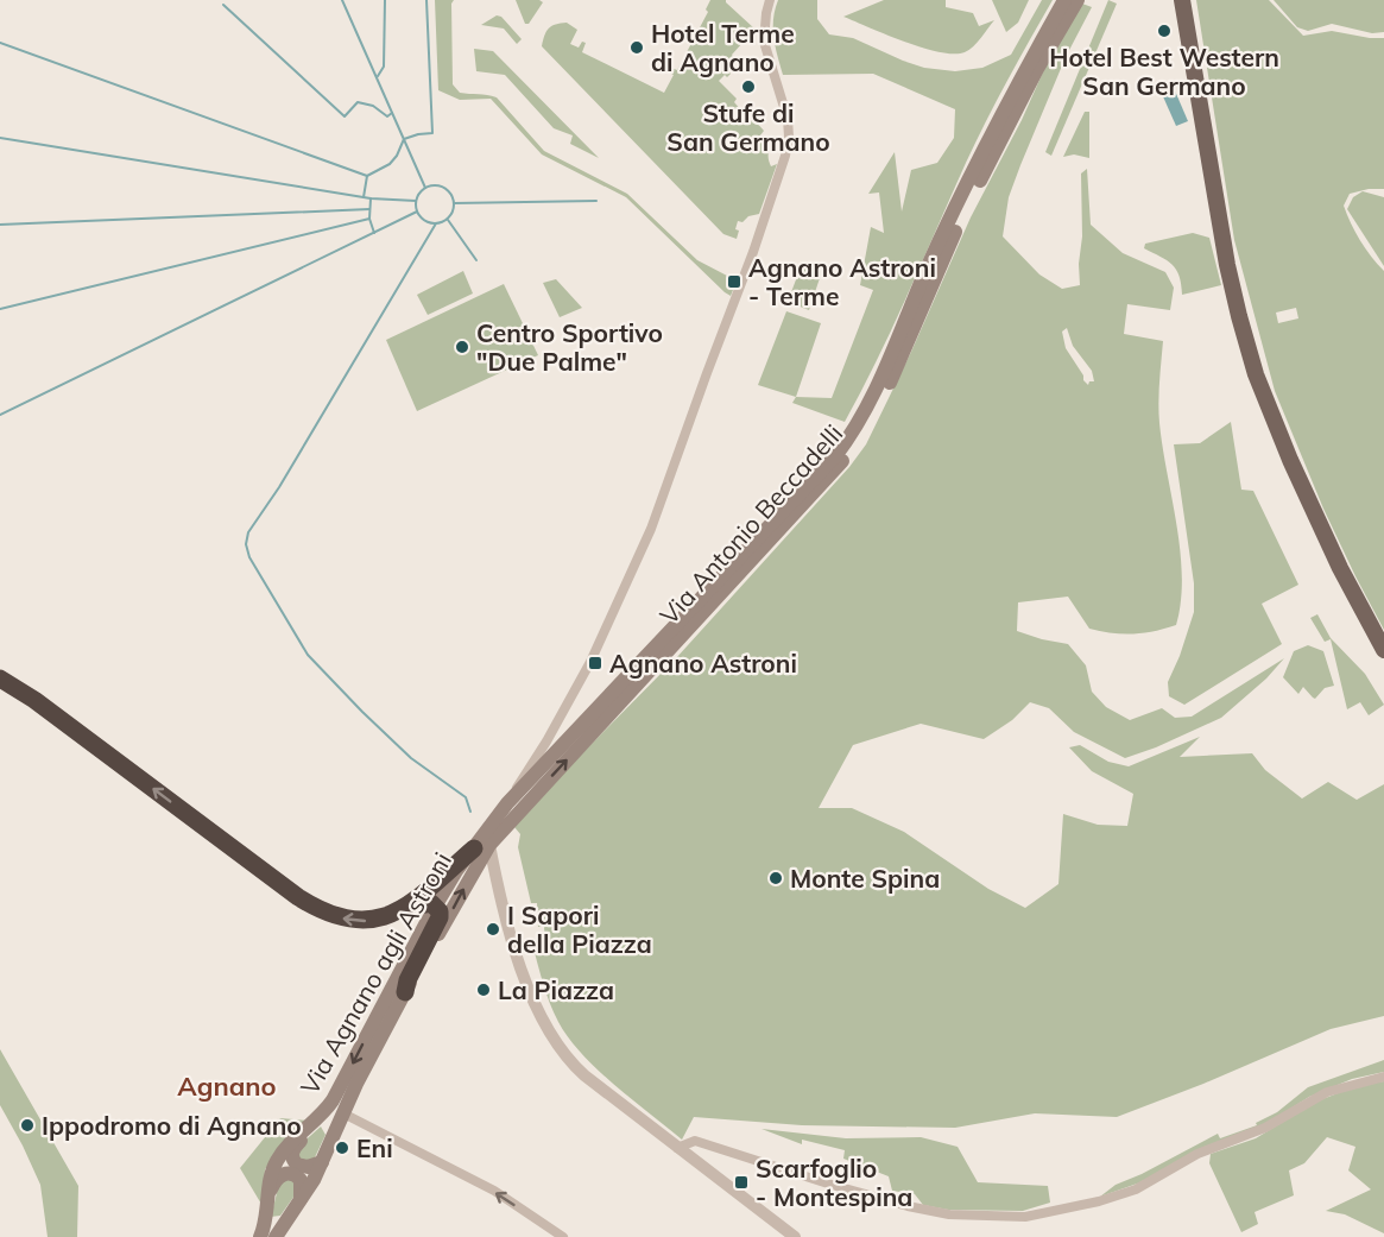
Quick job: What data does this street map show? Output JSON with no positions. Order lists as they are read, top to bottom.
{
  "streets": {
    "main road": ["Via Antonio Beccadelli", "Via Agnano agli Astroni"]
  },
  "crossings": [
    ["Via Antonio Beccadelli", "Via Agnano agli Astroni"]
  ],
  "districts": ["Agnano"],
  "places": {
    "other": [
      "Hotel Best Western San Germano",
      "Hotel Terme di Agnano",
      "Stufe di San Germano",
      "Centro Sportivo \"Due Palme\"",
      "Monte Spina",
      "I Sapori della Piazza",
      "La Piazza",
      "Ippodromo di Agnano",
      "Eni"
    ],
    "transit": ["Agnano Astroni - Terme", "Agnano Astroni", "Scarfoglio - Montespina"]
  }
}
